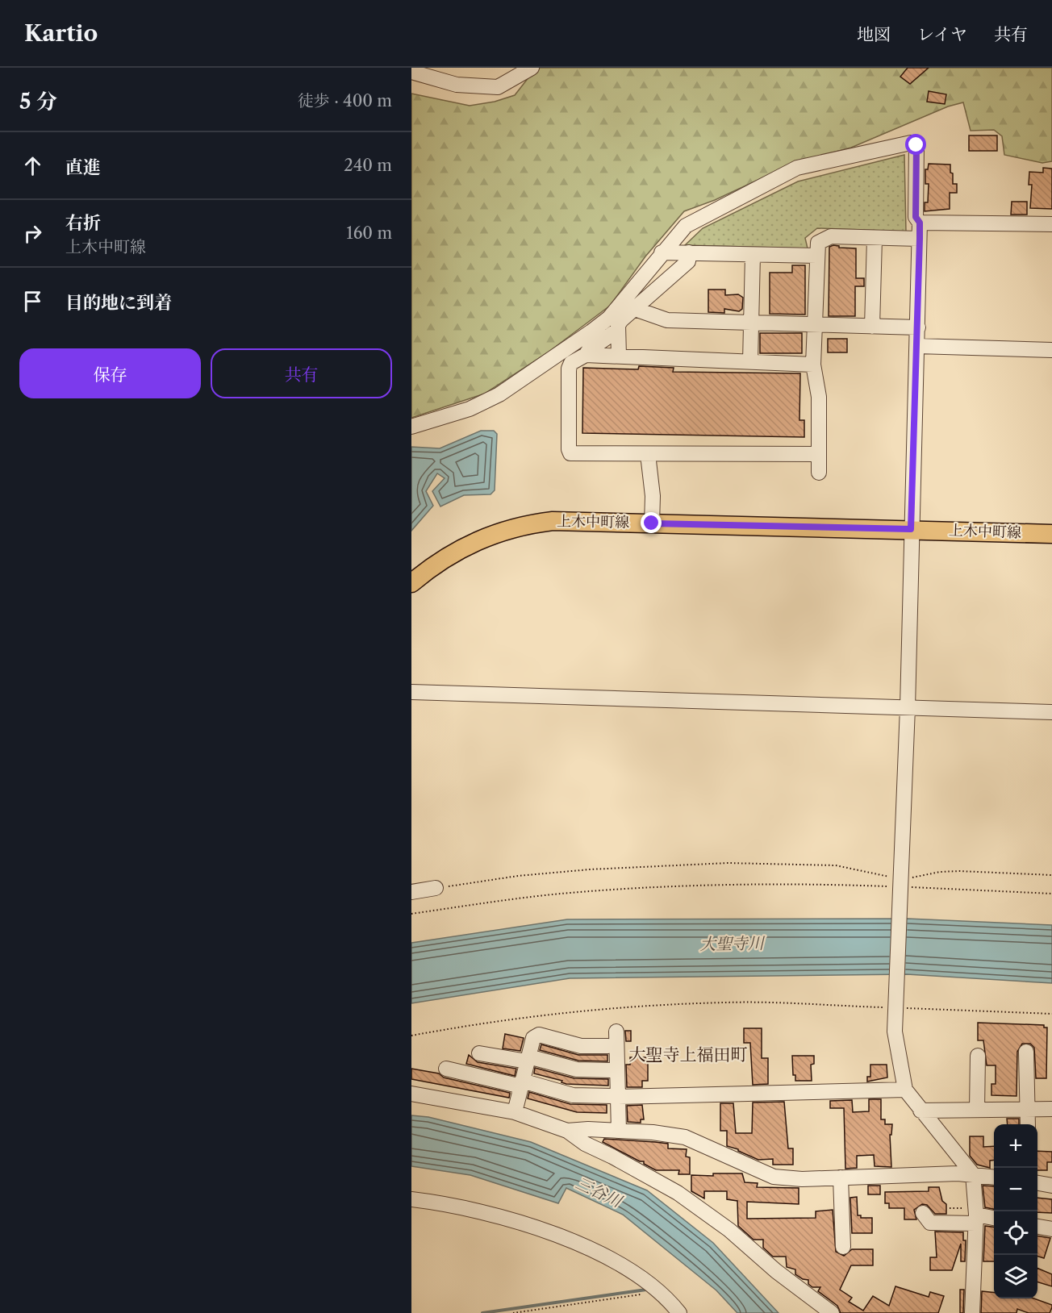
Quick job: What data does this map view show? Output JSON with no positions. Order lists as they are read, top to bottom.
{
  "streets": {
    "main road": ["上木中町線"]
  },
  "districts": ["大聖寺上福田町"],
  "water": ["大聖寺川", "三谷川"],
  "page": {
    "header": "Kartio",
    "nav": ["地図", "レイヤ", "共有"],
    "heading": ["5 分", "徒歩 · 400 m"],
    "list": [
      ["直進", "240 m"],
      ["右折", "上木中町線", "160 m"],
      "目的地に到着"
    ],
    "buttons": ["保存", "共有"],
    "map_buttons": ["+", "−"]
  }
}
